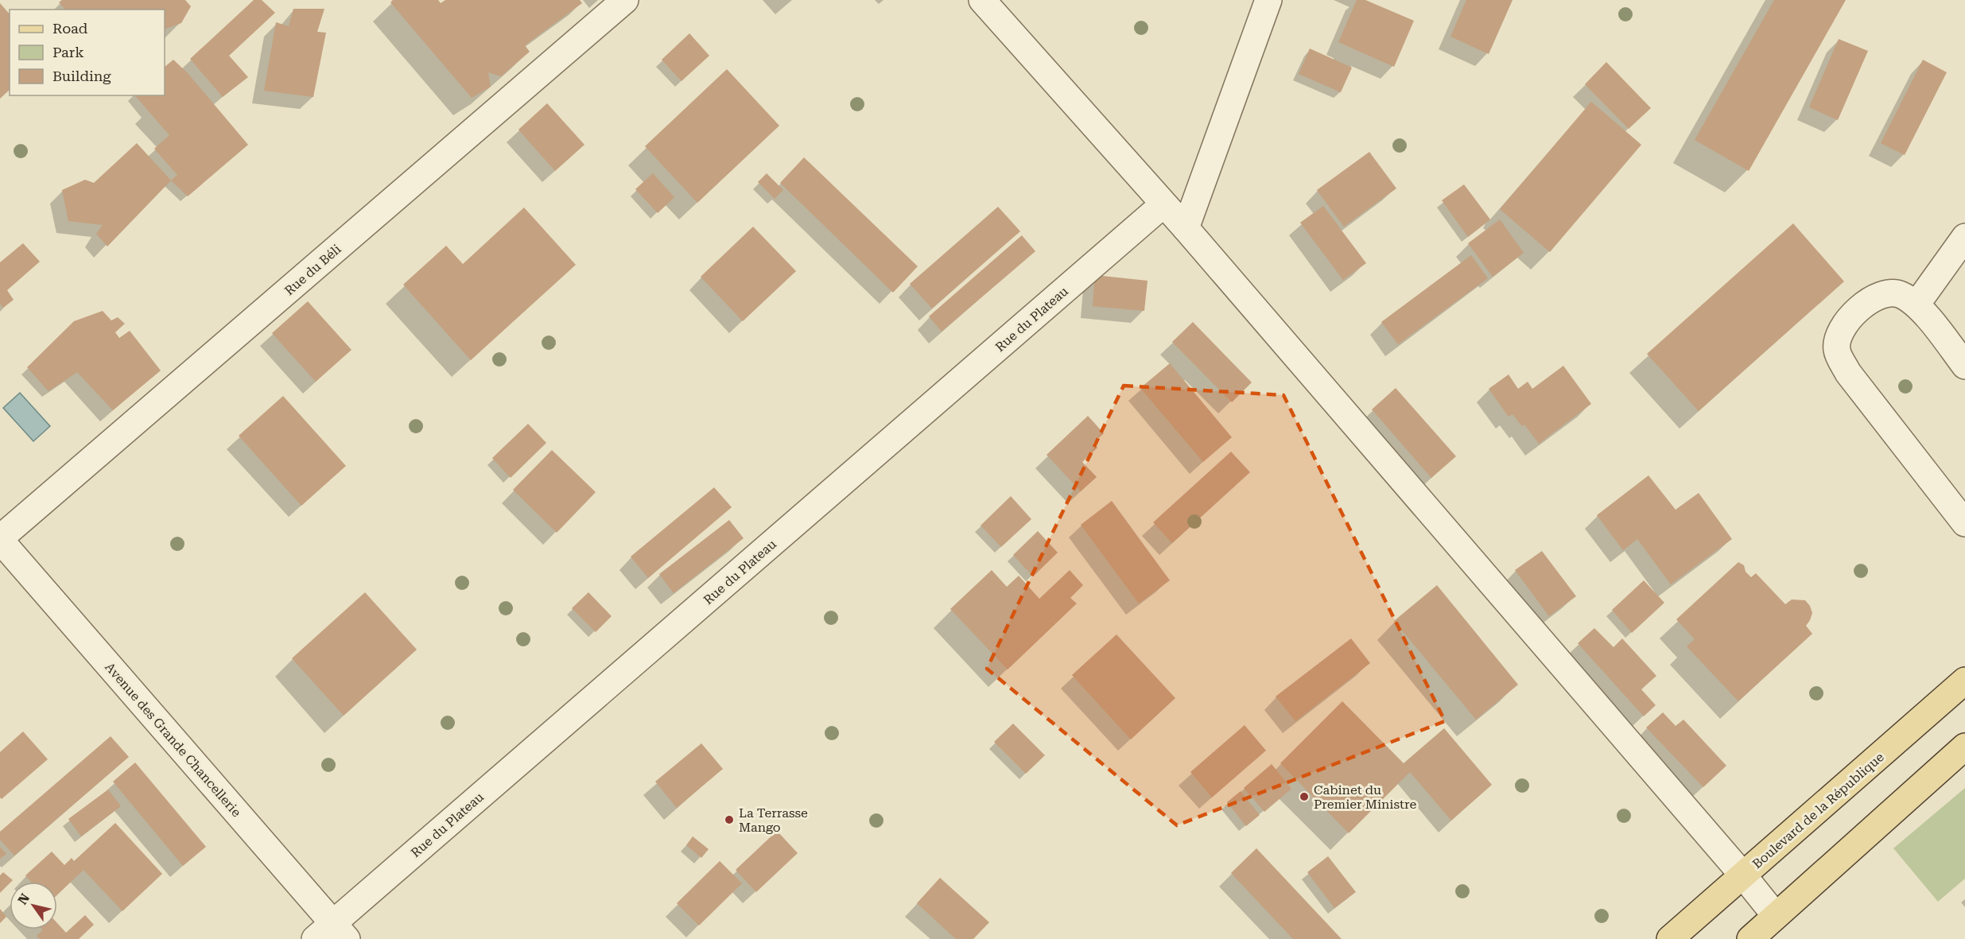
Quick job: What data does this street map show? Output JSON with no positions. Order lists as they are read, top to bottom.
{
  "streets": {
    "main road": ["Boulevard de la République"],
    "street": ["Rue du Béli", "Rue du Plateau", "Avenue des Grande Chancellerie"]
  },
  "crossings": [
    ["Rue du Béli", "Avenue des Grande Chancellerie"],
    ["Rue du Plateau", "Avenue des Grande Chancellerie"]
  ],
  "places": ["Cabinet du Premier Ministre", "La Terrasse Mango"],
  "legend": ["Road", "Park", "Building"],
  "north": "top left"
}
